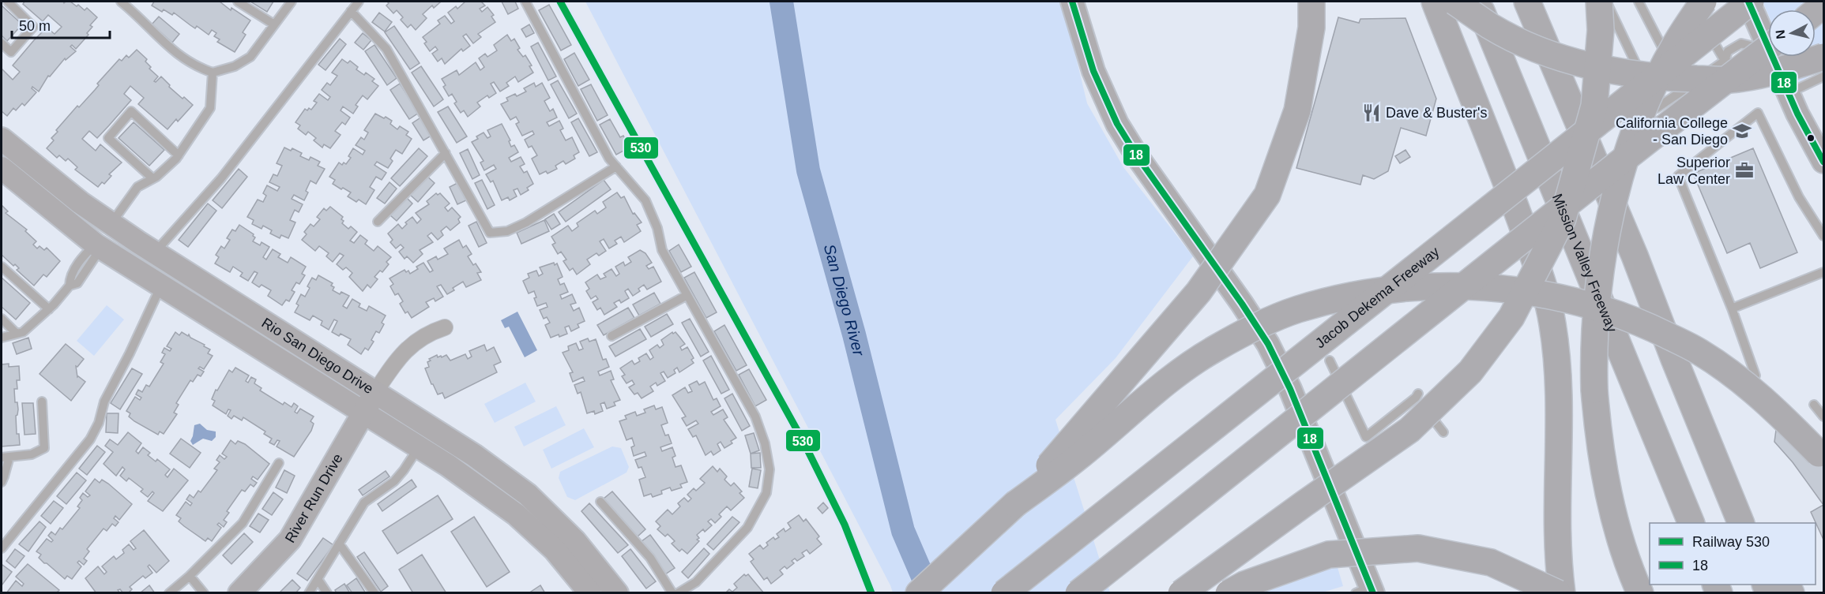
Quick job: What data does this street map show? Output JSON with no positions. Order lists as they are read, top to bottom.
{
  "streets": {
    "highway": ["Mission Valley Freeway", "Jacob Dekema Freeway"],
    "main road": ["Rio San Diego Drive", "River Run Drive"]
  },
  "crossings": [
    ["Rio San Diego Drive", "River Run Drive"]
  ],
  "water": ["San Diego River"],
  "places": {
    "restaurant": ["Dave & Buster's"],
    "school or university": ["California College - San Diego"],
    "office": ["Superior Law Center"]
  },
  "lines": ["rail line 530", "transit line 18"],
  "legend": ["Railway 530", "18"],
  "scale_bar": "50 m",
  "north": "left"
}
